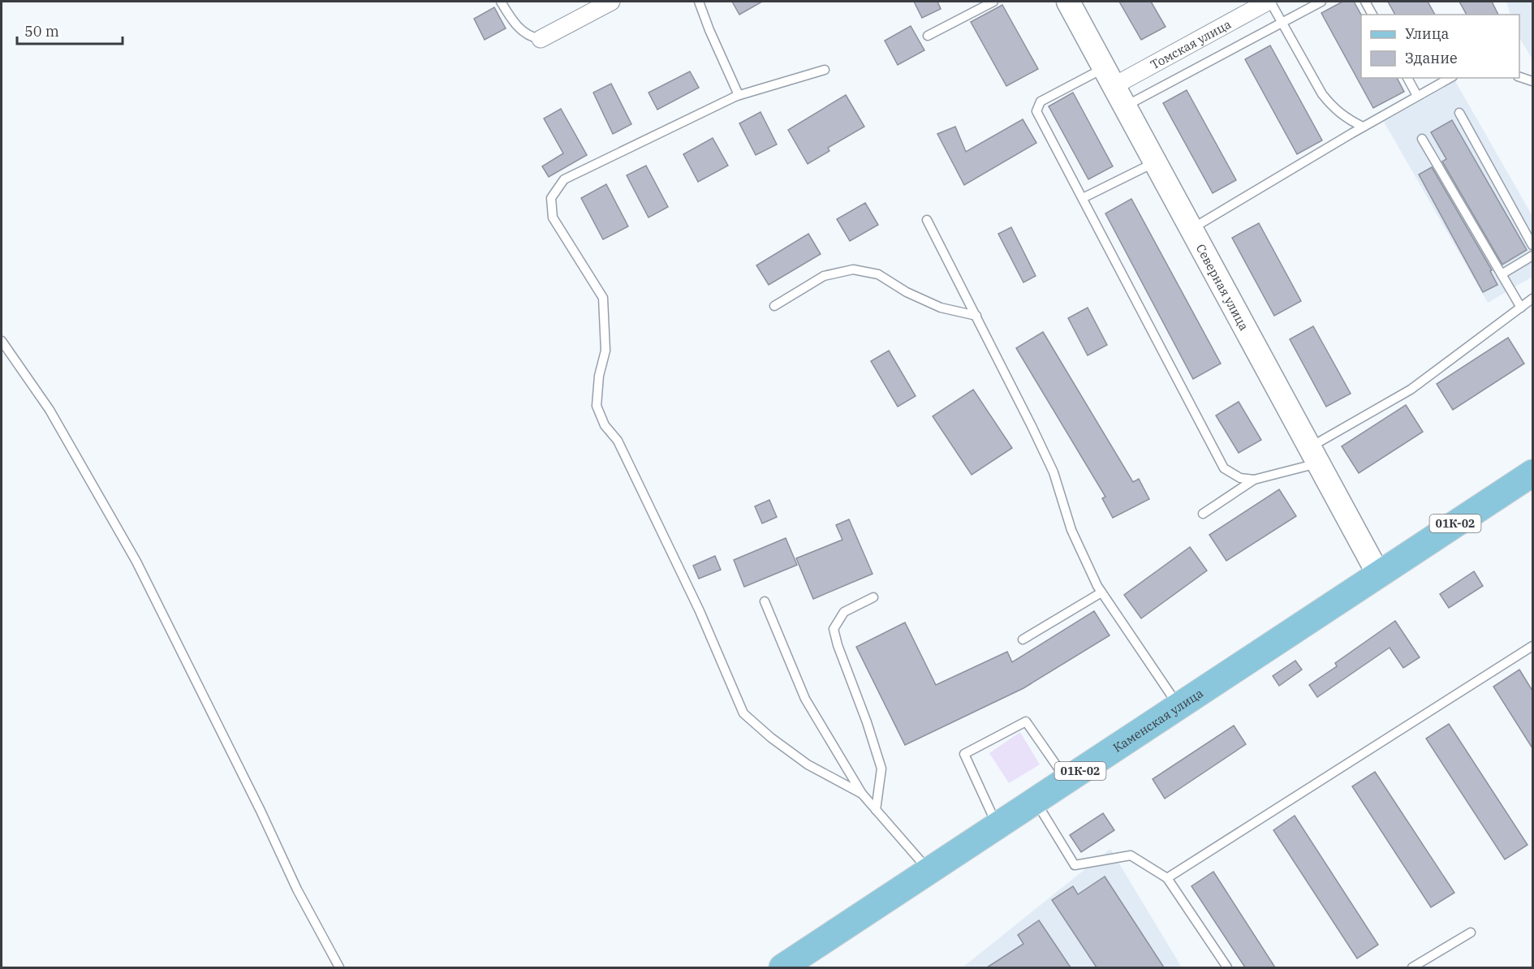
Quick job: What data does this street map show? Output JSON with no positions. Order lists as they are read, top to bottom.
{
  "streets": {
    "main road": ["01К-02", "Каменская улица"],
    "street": ["Томская улица", "Северная улица"]
  },
  "crossings": [
    ["Томская улица", "Северная улица"],
    ["Северная улица", "Каменская улица"]
  ],
  "legend": ["Улица", "Здание"],
  "scale_bar": "50 m"
}
